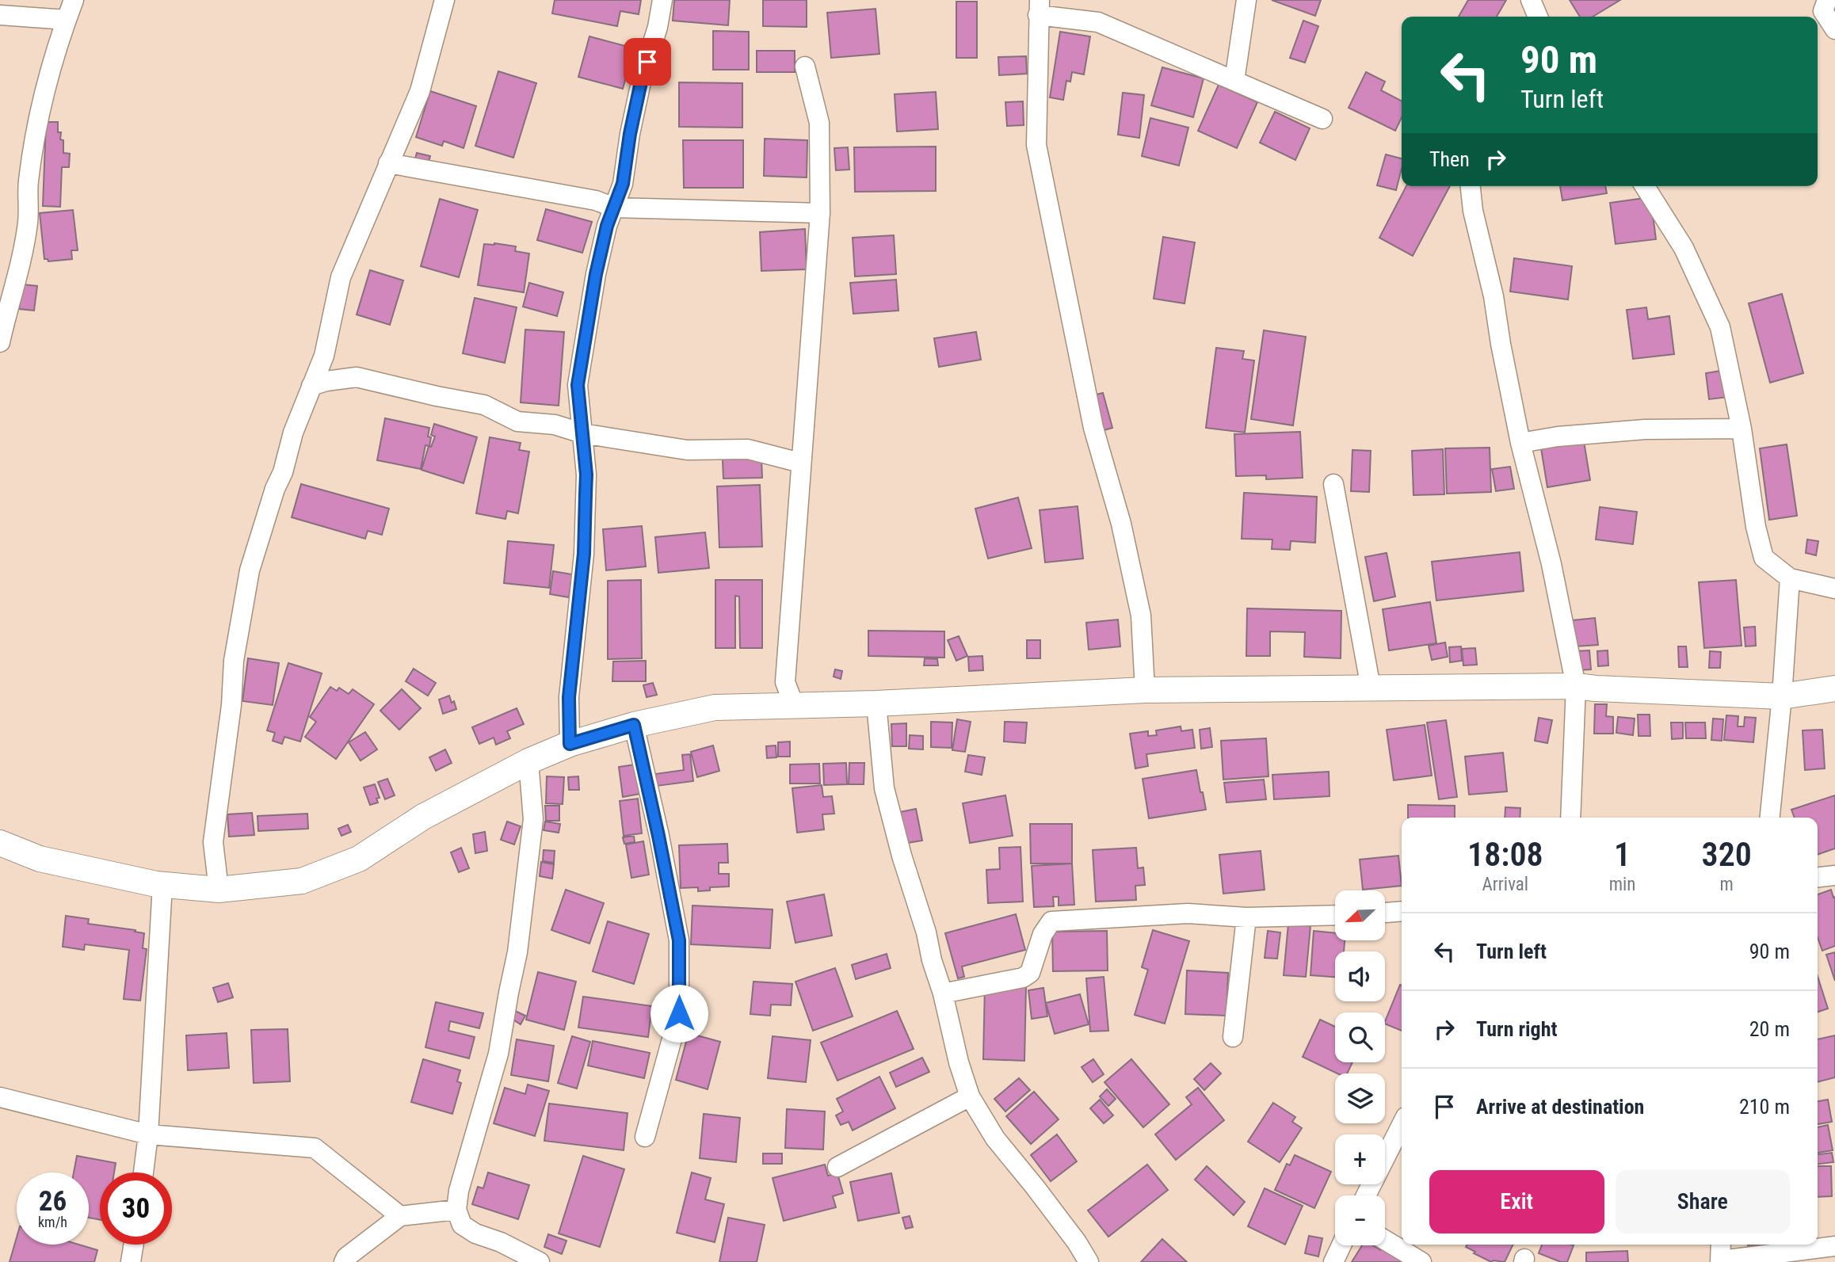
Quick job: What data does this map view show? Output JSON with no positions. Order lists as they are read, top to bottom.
{
  "north": "bottom left",
  "page": {
    "turn": ["90 m", "Turn left"],
    "then": "Then",
    "eta": [
      "18:08",
      "Arrival",
      "1",
      "min",
      "320",
      "m"
    ],
    "map_buttons": ["+", "−"],
    "list": [
      {
        "name": "Turn left",
        "value": "90 m"
      },
      {
        "name": "Turn right",
        "value": "20 m"
      },
      {
        "name": "Arrive at destination",
        "value": "210 m"
      }
    ],
    "buttons": ["Exit", "Share"],
    "speed": "26 km/h",
    "limit": "30"
  }
}
